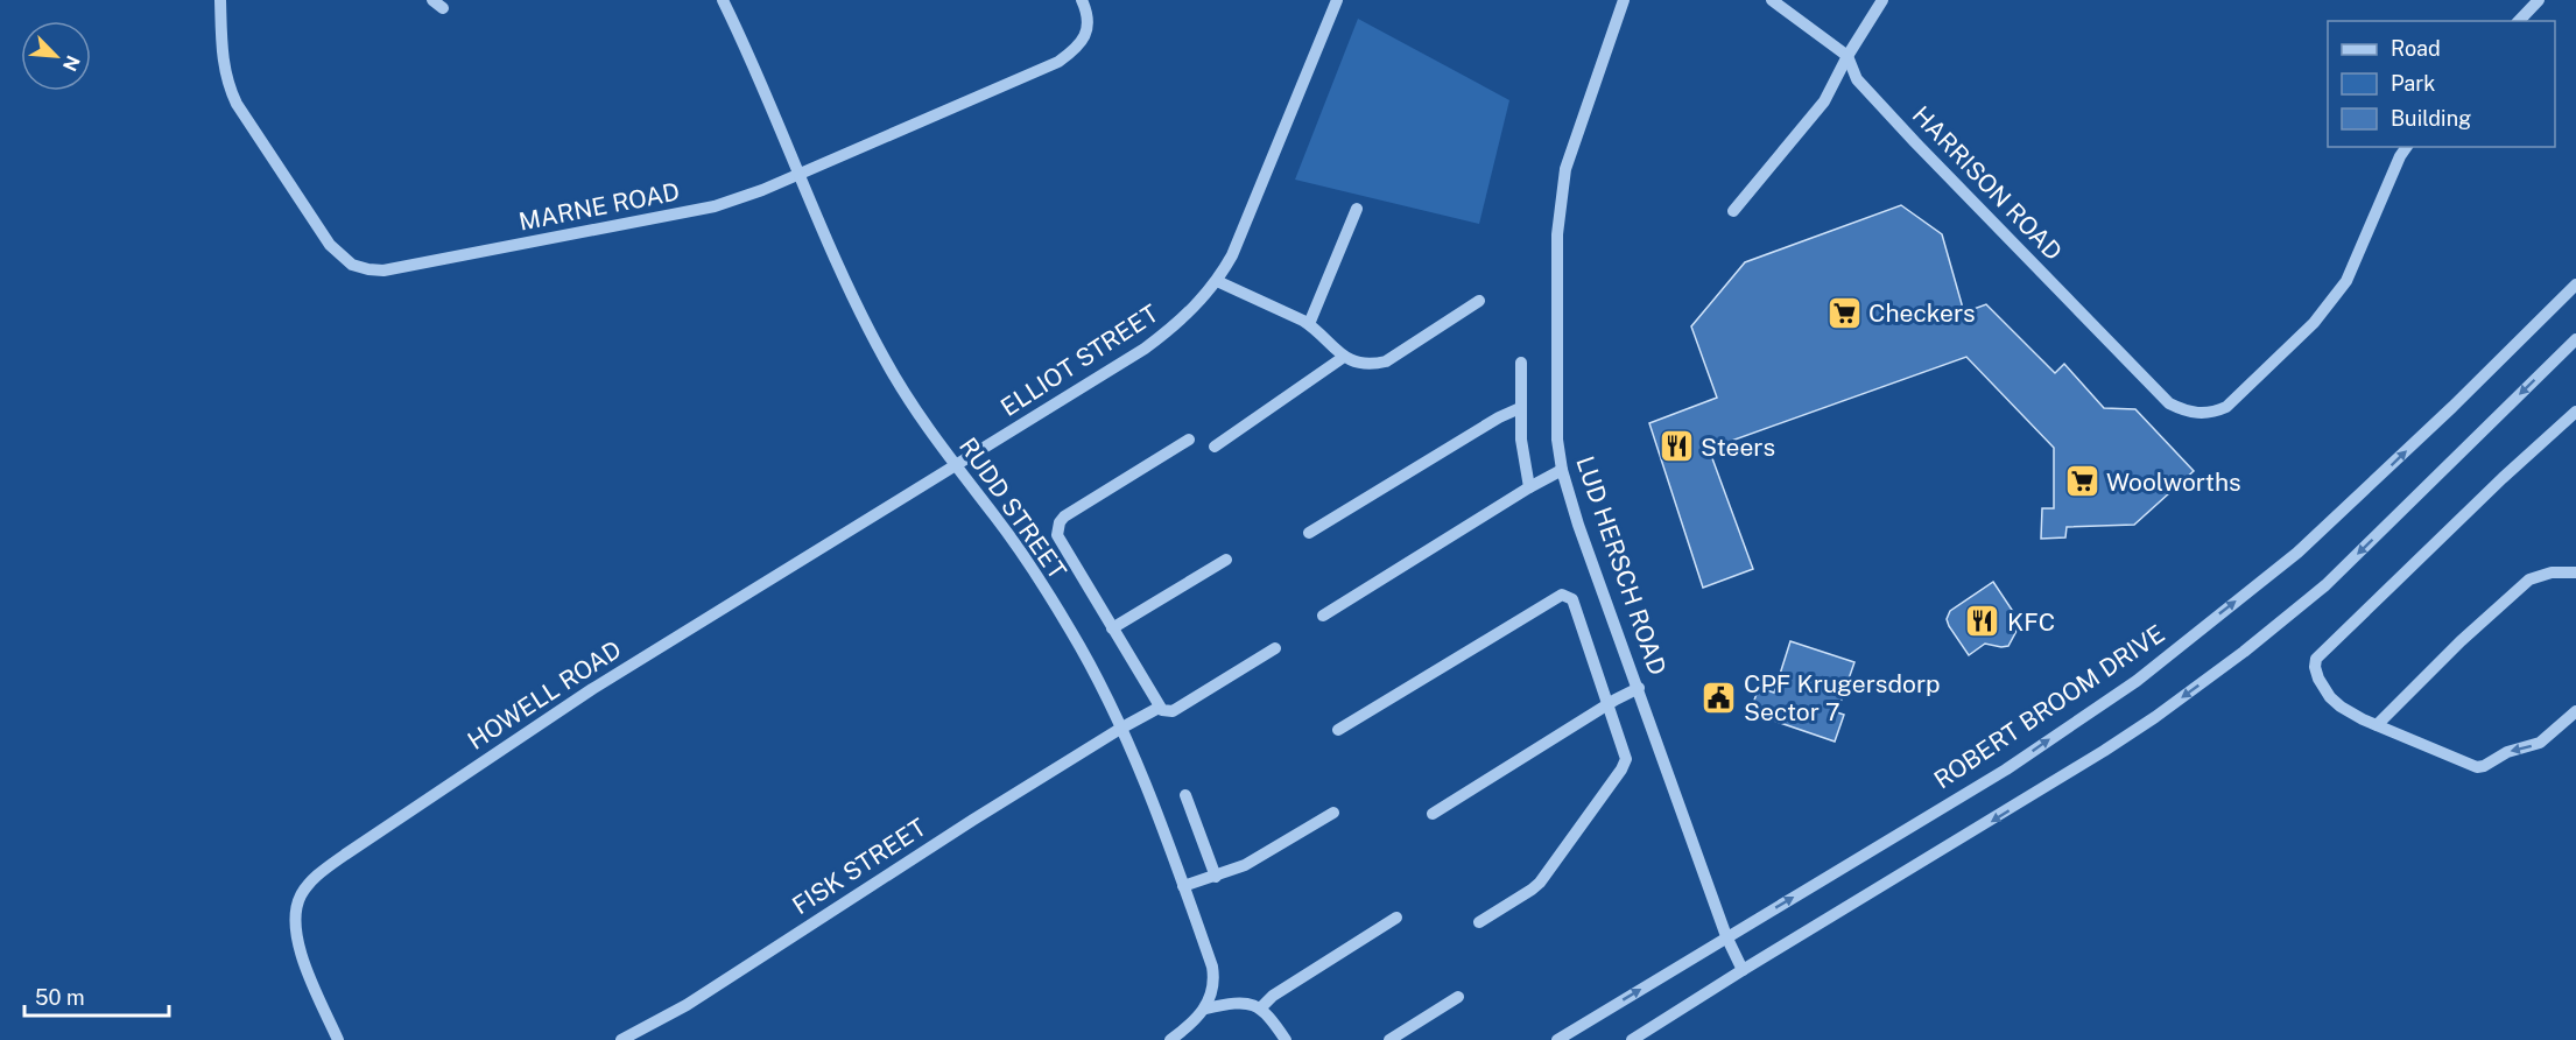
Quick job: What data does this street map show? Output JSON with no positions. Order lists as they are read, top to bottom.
{
  "streets": {
    "street": [
      "HARRISON ROAD",
      "MARNE ROAD",
      "ELLIOT STREET",
      "RUDD STREET",
      "LUD HERSCH ROAD",
      "HOWELL ROAD",
      "ROBERT BROOM DRIVE",
      "FISK STREET"
    ]
  },
  "crossings": [
    ["MARNE ROAD", "RUDD STREET"],
    ["ELLIOT STREET", "RUDD STREET"],
    ["ELLIOT STREET", "HOWELL ROAD"],
    ["RUDD STREET", "HOWELL ROAD"],
    ["RUDD STREET", "FISK STREET"],
    ["LUD HERSCH ROAD", "ROBERT BROOM DRIVE"]
  ],
  "places": {
    "supermarket": ["Checkers", "Woolworths"],
    "restaurant": ["Steers", "KFC"],
    "public building": ["CPF Krugersdorp Sector 7"]
  },
  "legend": ["Road", "Park", "Building"],
  "scale_bar": "50 m",
  "north": "bottom right"
}
